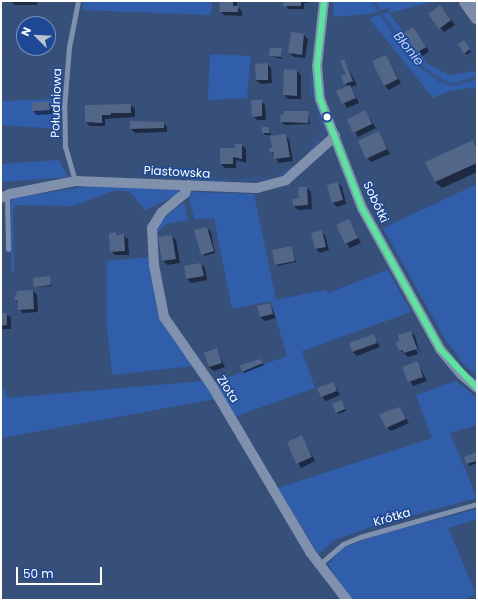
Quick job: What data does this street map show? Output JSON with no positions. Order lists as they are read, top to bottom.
{
  "streets": {
    "street": ["Piastowska", "Sobótki", "Złota"],
    "lane": ["Południowa", "Krótka"]
  },
  "crossings": [
    ["Południowa", "Piastowska"],
    ["Piastowska", "Sobótki"],
    ["Piastowska", "Złota"],
    ["Złota", "Krótka"]
  ],
  "water": ["Błonie"],
  "scale_bar": "50 m",
  "north": "top left"
}
